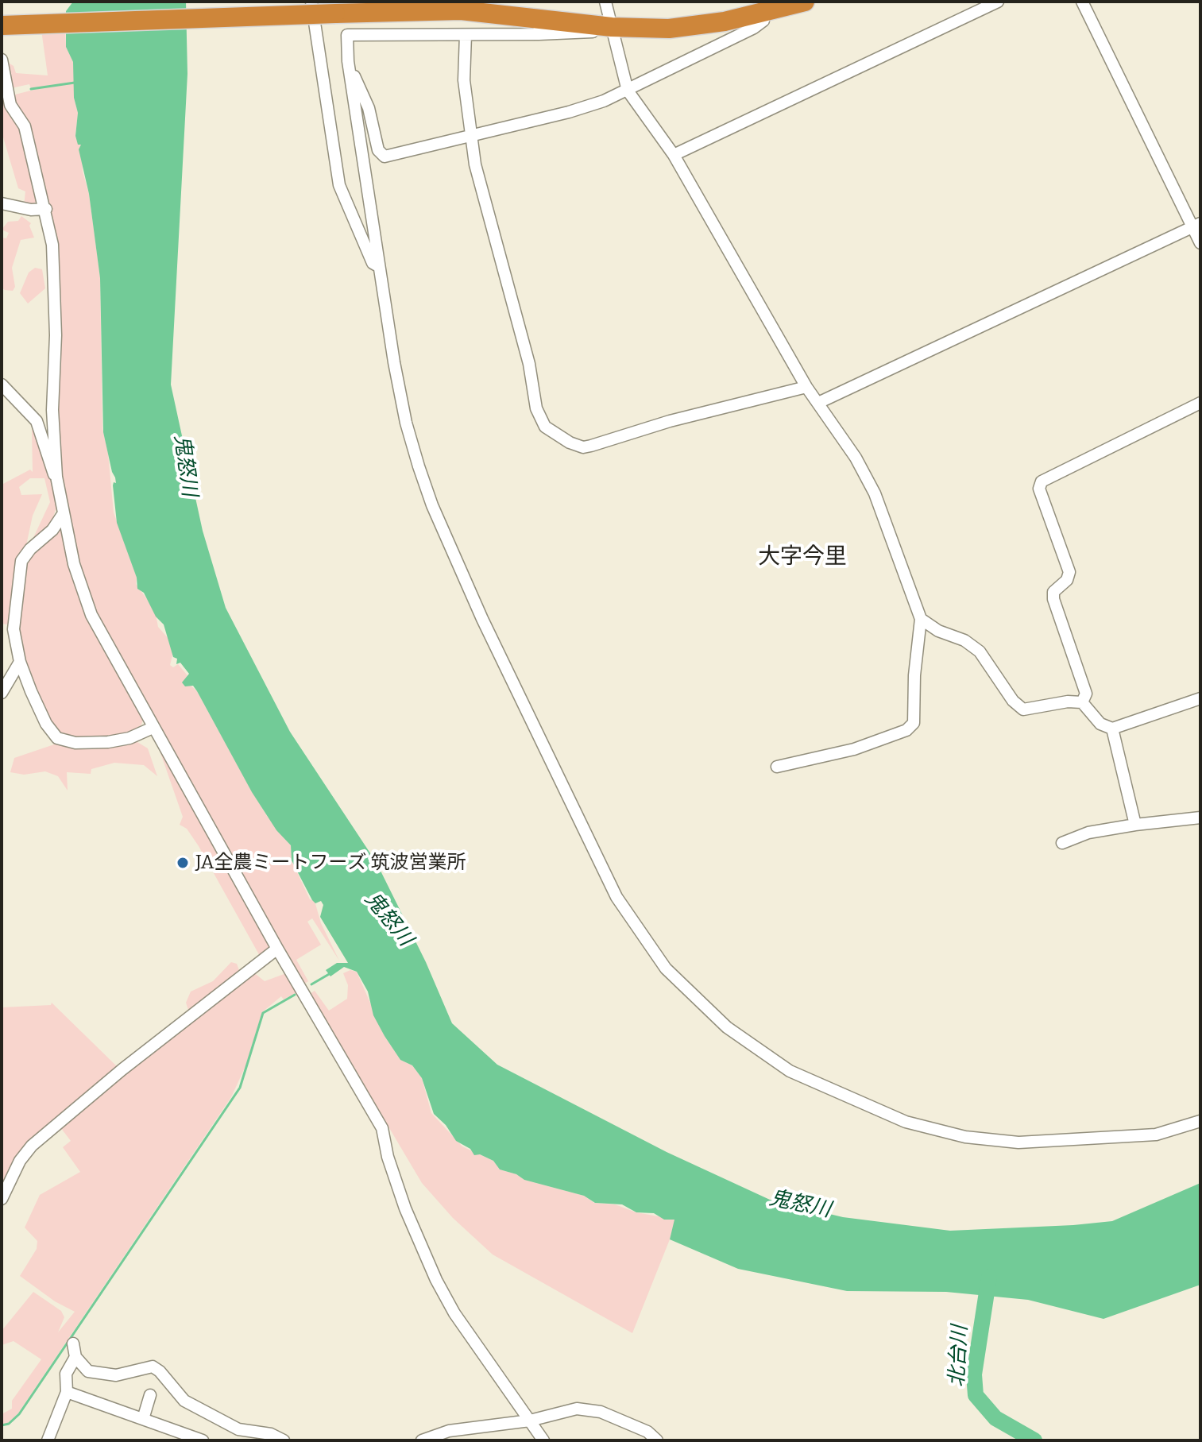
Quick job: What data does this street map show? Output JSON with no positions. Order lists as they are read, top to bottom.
{
  "districts": ["大字今里"],
  "water": ["鬼怒川", "北台川"],
  "places": ["JA全農ミートフーズ 筑波営業所"]
}
